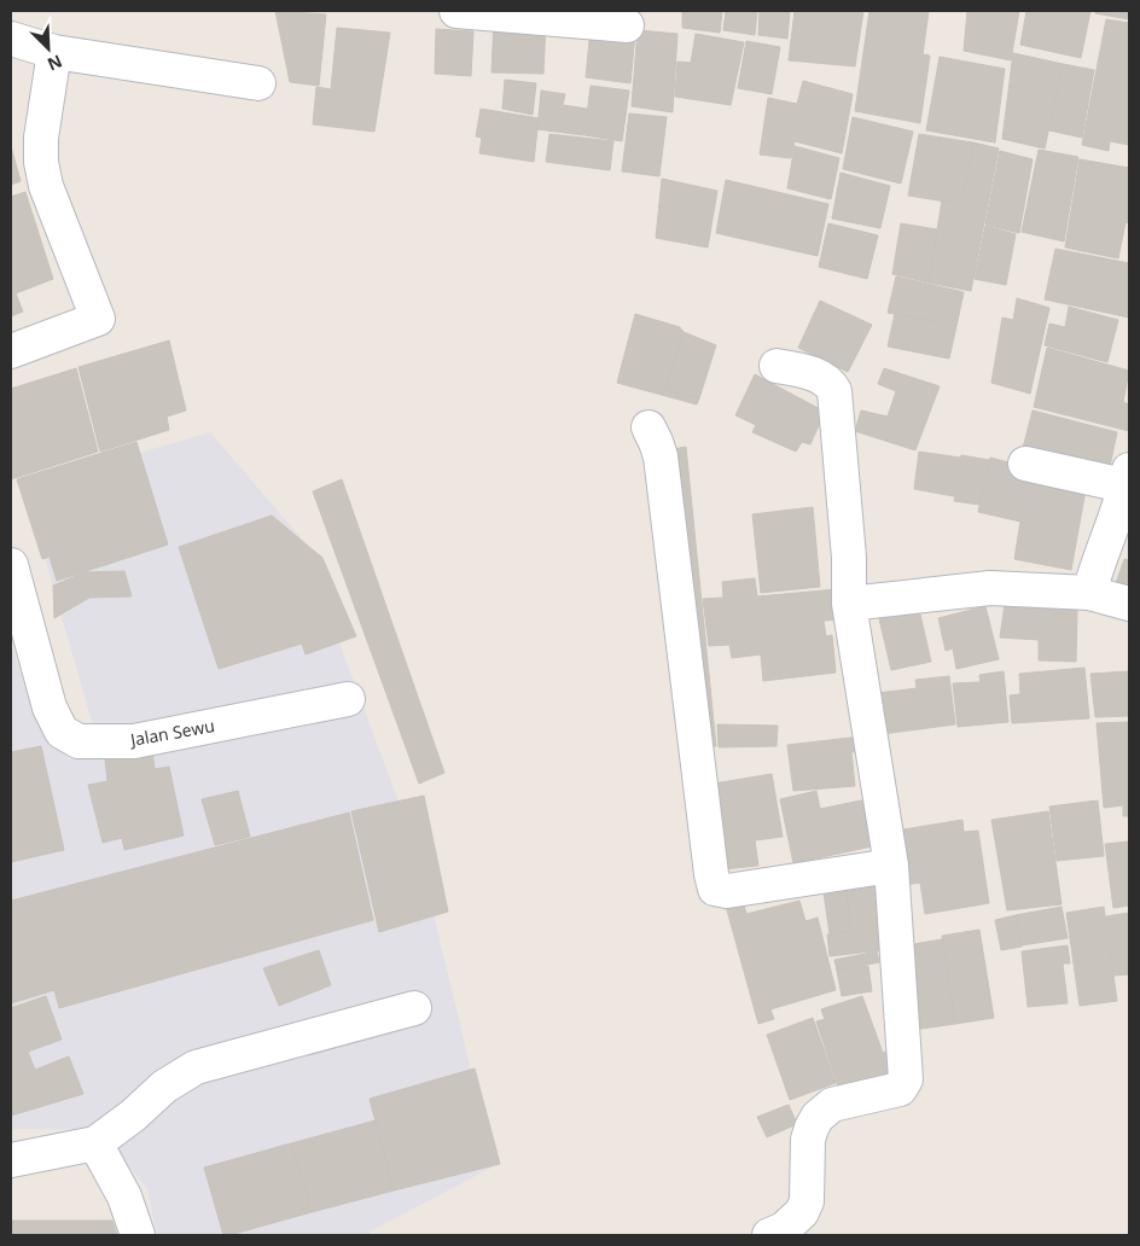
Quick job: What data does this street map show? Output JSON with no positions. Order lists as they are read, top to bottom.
{
  "streets": {
    "street": ["Jalan Sewu"]
  },
  "north": "bottom right"
}
